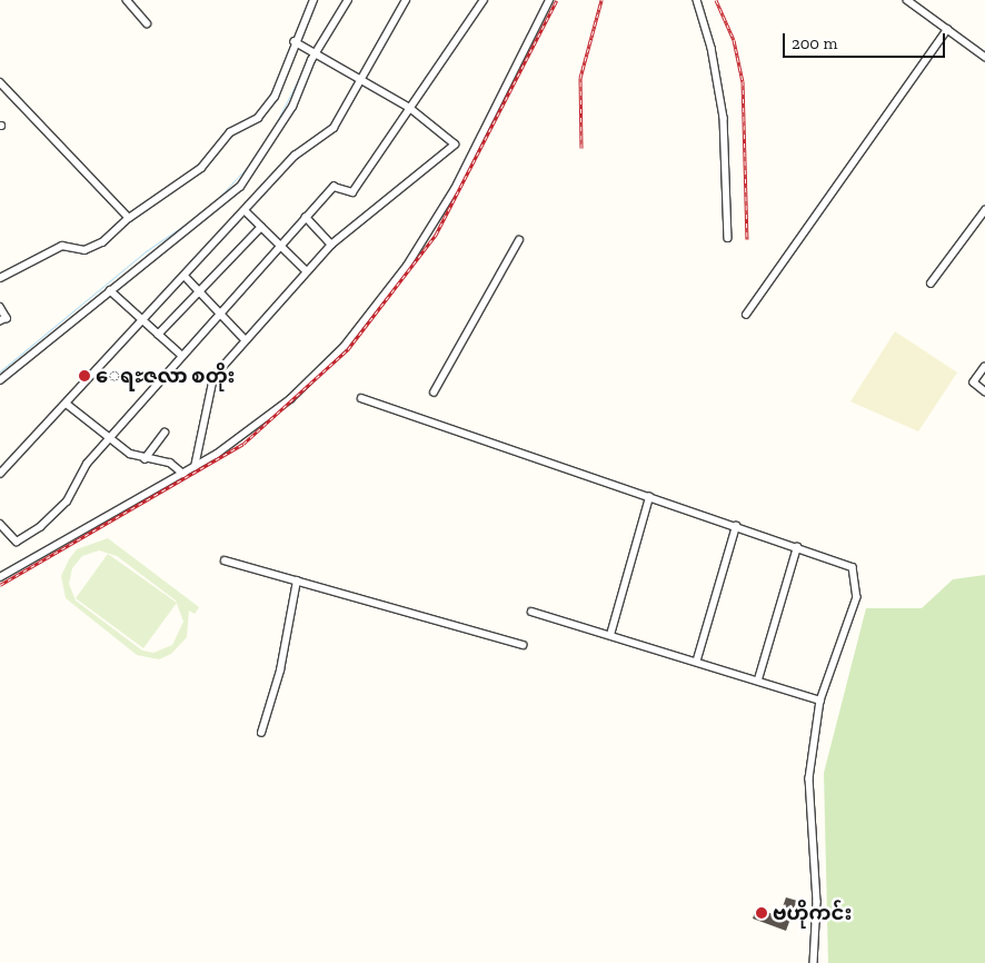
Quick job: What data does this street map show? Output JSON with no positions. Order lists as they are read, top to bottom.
{
  "places": ["ေရႊဇလာ စတိုး", "ဗဟိုကင်း"],
  "scale_bar": "200 m"
}
